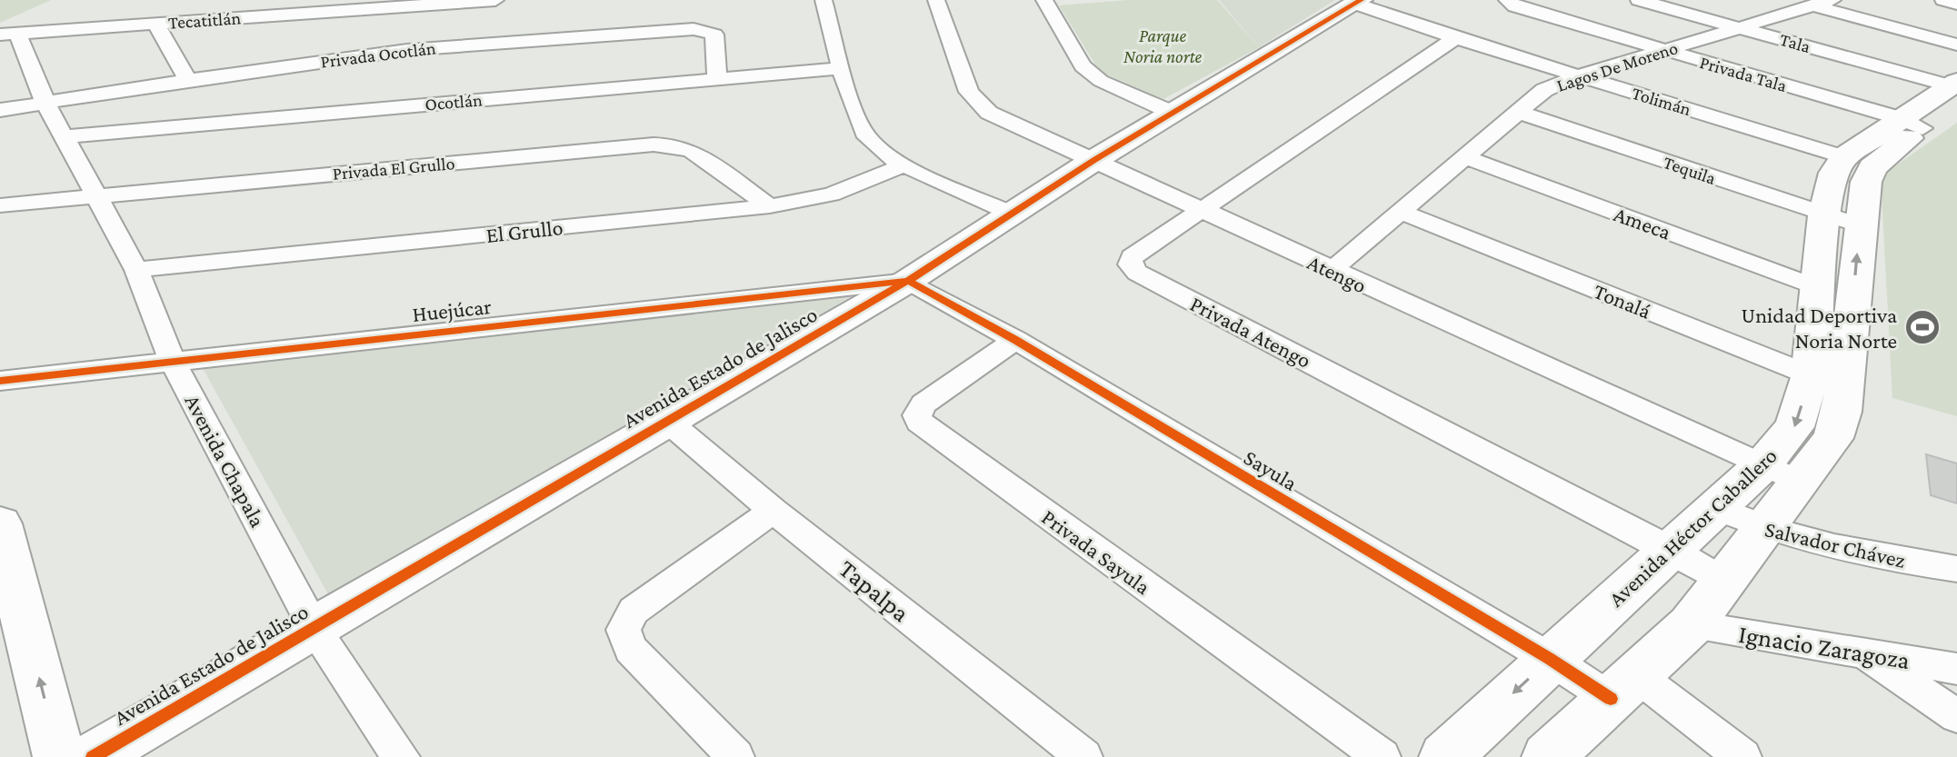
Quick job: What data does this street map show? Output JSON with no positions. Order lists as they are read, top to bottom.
{
  "streets": {
    "main road": ["Avenida Estado de Jalisco", "Avenida Héctor Caballero"],
    "street": [
      "Tecatitlán",
      "Tala",
      "Privada Ocotlán",
      "Lagos De Moreno",
      "Privada Tala",
      "Tolimán",
      "Ocotlán",
      "Privada El Grullo",
      "Tequila",
      "Ameca",
      "El Grullo",
      "Atengo",
      "Tonalá",
      "Huejúcar",
      "Privada Atengo",
      "Avenida Chapala",
      "Sayula",
      "Salvador Chávez",
      "Privada Sayula",
      "Tapalpa",
      "Ignacio Zaragoza"
    ]
  },
  "crossings": [
    ["Tecatitlán", "Avenida Chapala"],
    ["Tala", "Lagos De Moreno"],
    ["Tala", "Avenida Héctor Caballero"],
    ["Privada Ocotlán", "Ocotlán"],
    ["Privada Ocotlán", "Avenida Chapala"],
    ["Lagos De Moreno", "Privada Tala"],
    ["Lagos De Moreno", "Tolimán"],
    ["Lagos De Moreno", "Tequila"],
    ["Lagos De Moreno", "Ameca"],
    ["Lagos De Moreno", "Atengo"],
    ["Lagos De Moreno", "Tonalá"],
    ["Privada Tala", "Avenida Héctor Caballero"],
    ["Tolimán", "Privada Atengo"],
    ["Tolimán", "Avenida Estado de Jalisco"],
    ["Tolimán", "Avenida Héctor Caballero"],
    ["Ocotlán", "Avenida Chapala"],
    ["Privada El Grullo", "El Grullo"],
    ["Privada El Grullo", "Avenida Chapala"],
    ["Tequila", "Avenida Héctor Caballero"],
    ["Ameca", "Avenida Héctor Caballero"],
    ["El Grullo", "Avenida Chapala"],
    ["Atengo", "Privada Atengo"],
    ["Atengo", "Avenida Estado de Jalisco"],
    ["Atengo", "Avenida Héctor Caballero"],
    ["Tonalá", "Avenida Héctor Caballero"],
    ["Huejúcar", "Avenida Estado de Jalisco"],
    ["Huejúcar", "Avenida Chapala"],
    ["Huejúcar", "Sayula"],
    ["Privada Atengo", "Avenida Héctor Caballero"],
    ["Avenida Estado de Jalisco", "Avenida Chapala"],
    ["Avenida Estado de Jalisco", "Sayula"],
    ["Avenida Estado de Jalisco", "Tapalpa"],
    ["Sayula", "Avenida Héctor Caballero"],
    ["Sayula", "Privada Sayula"],
    ["Avenida Héctor Caballero", "Salvador Chávez"],
    ["Avenida Héctor Caballero", "Ignacio Zaragoza"]
  ],
  "parks": ["Parque Noria norte"],
  "places": {
    "sports": ["Unidad Deportiva Noria Norte"]
  }
}
